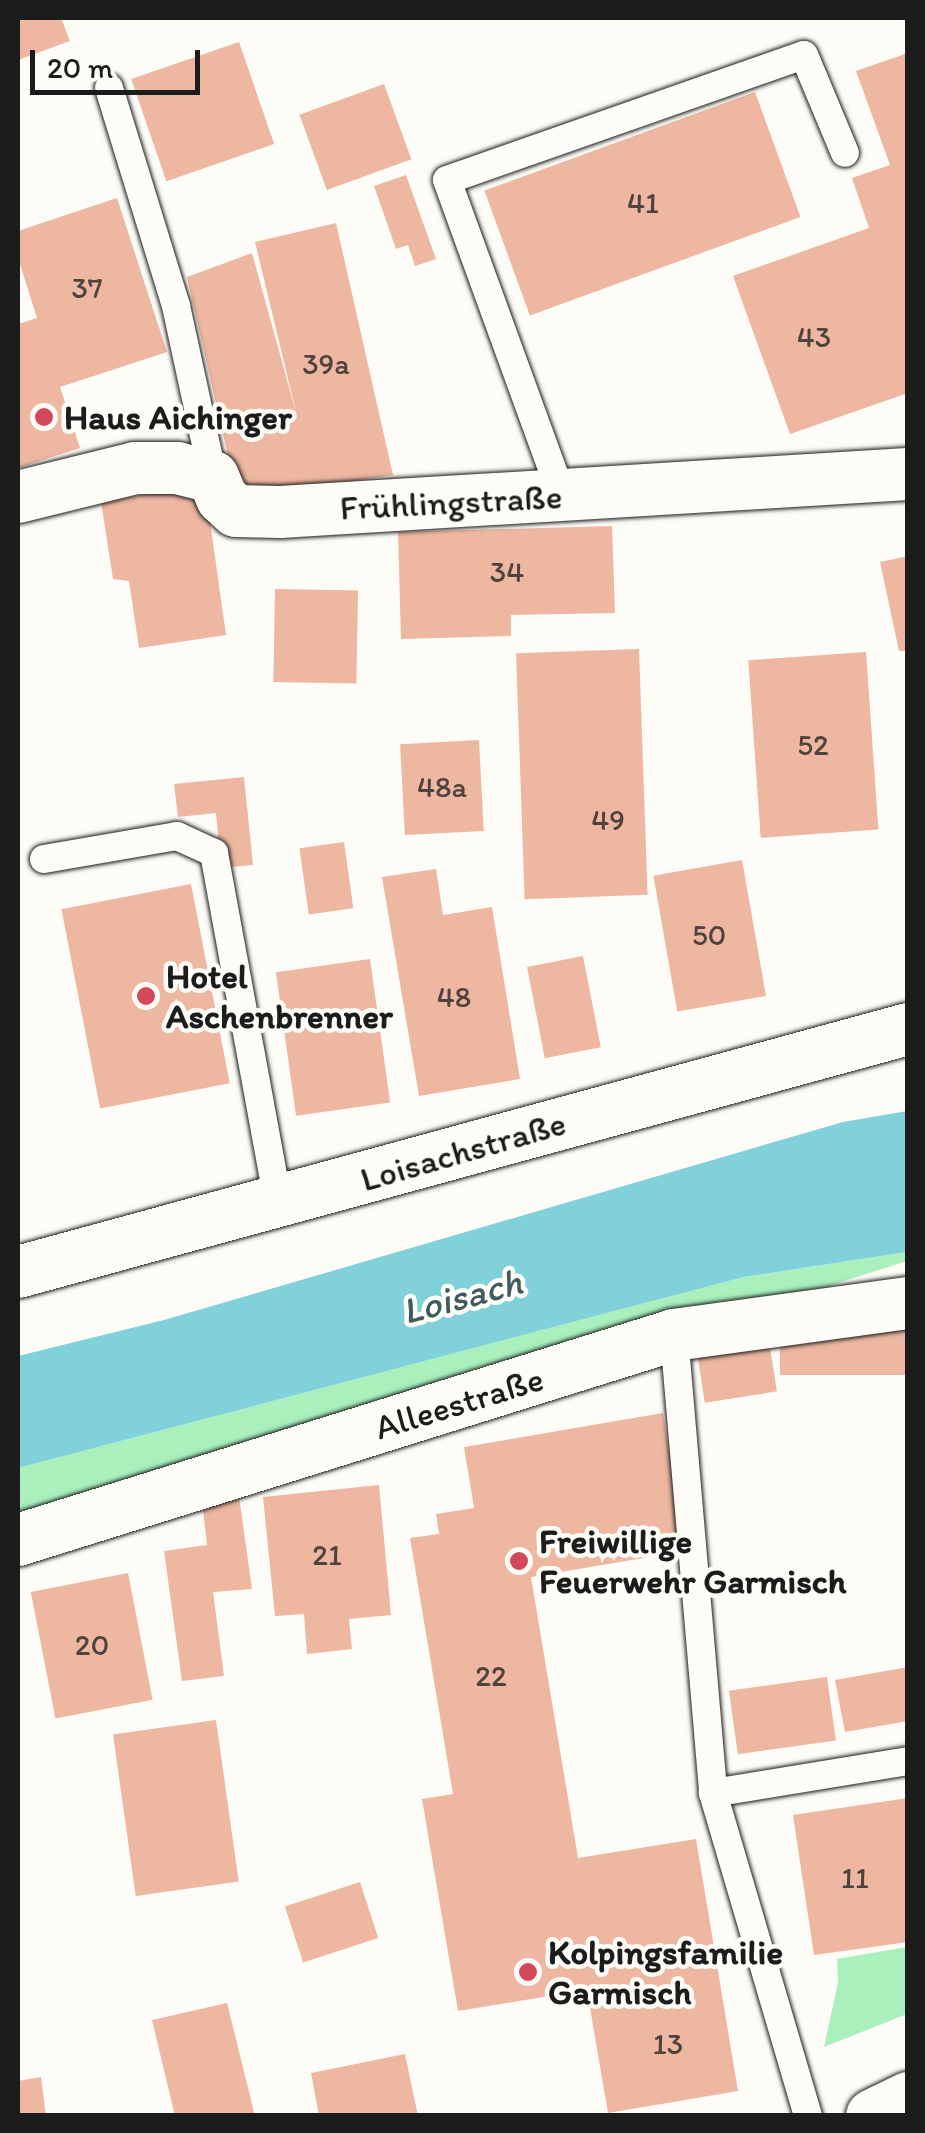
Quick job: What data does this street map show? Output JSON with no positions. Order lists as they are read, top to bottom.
{
  "streets": {
    "street": ["Frühlingstraße", "Loisachstraße", "Alleestraße"]
  },
  "water": ["Loisach"],
  "places": [
    "Haus Aichinger",
    "Hotel Aschenbrenner",
    "Freiwillige Feuerwehr Garmisch",
    "Kolpingsfamilie Garmisch"
  ],
  "house_numbers": [
    "41",
    "37",
    "43",
    "39a",
    "34",
    "52",
    "48a",
    "49",
    "50",
    "48",
    "21",
    "20",
    "22",
    "11",
    "13"
  ],
  "scale_bar": "20 m"
}
